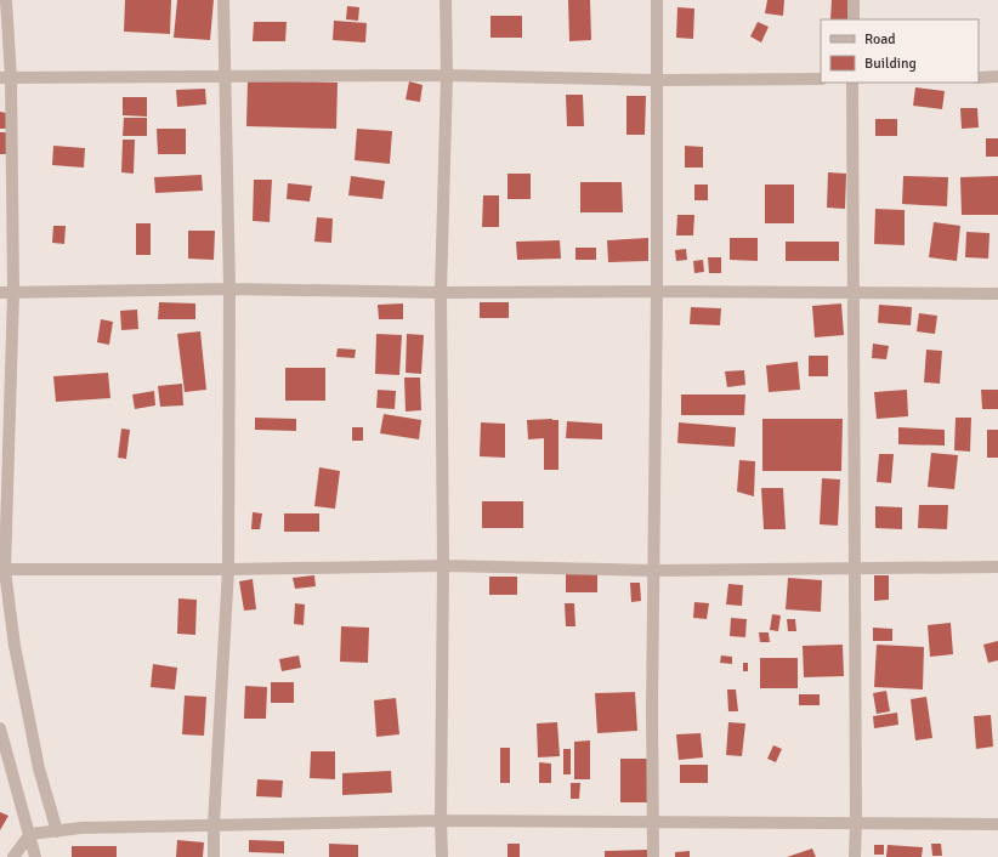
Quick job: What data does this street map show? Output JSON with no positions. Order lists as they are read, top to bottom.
{
  "legend": ["Road", "Building"]
}
